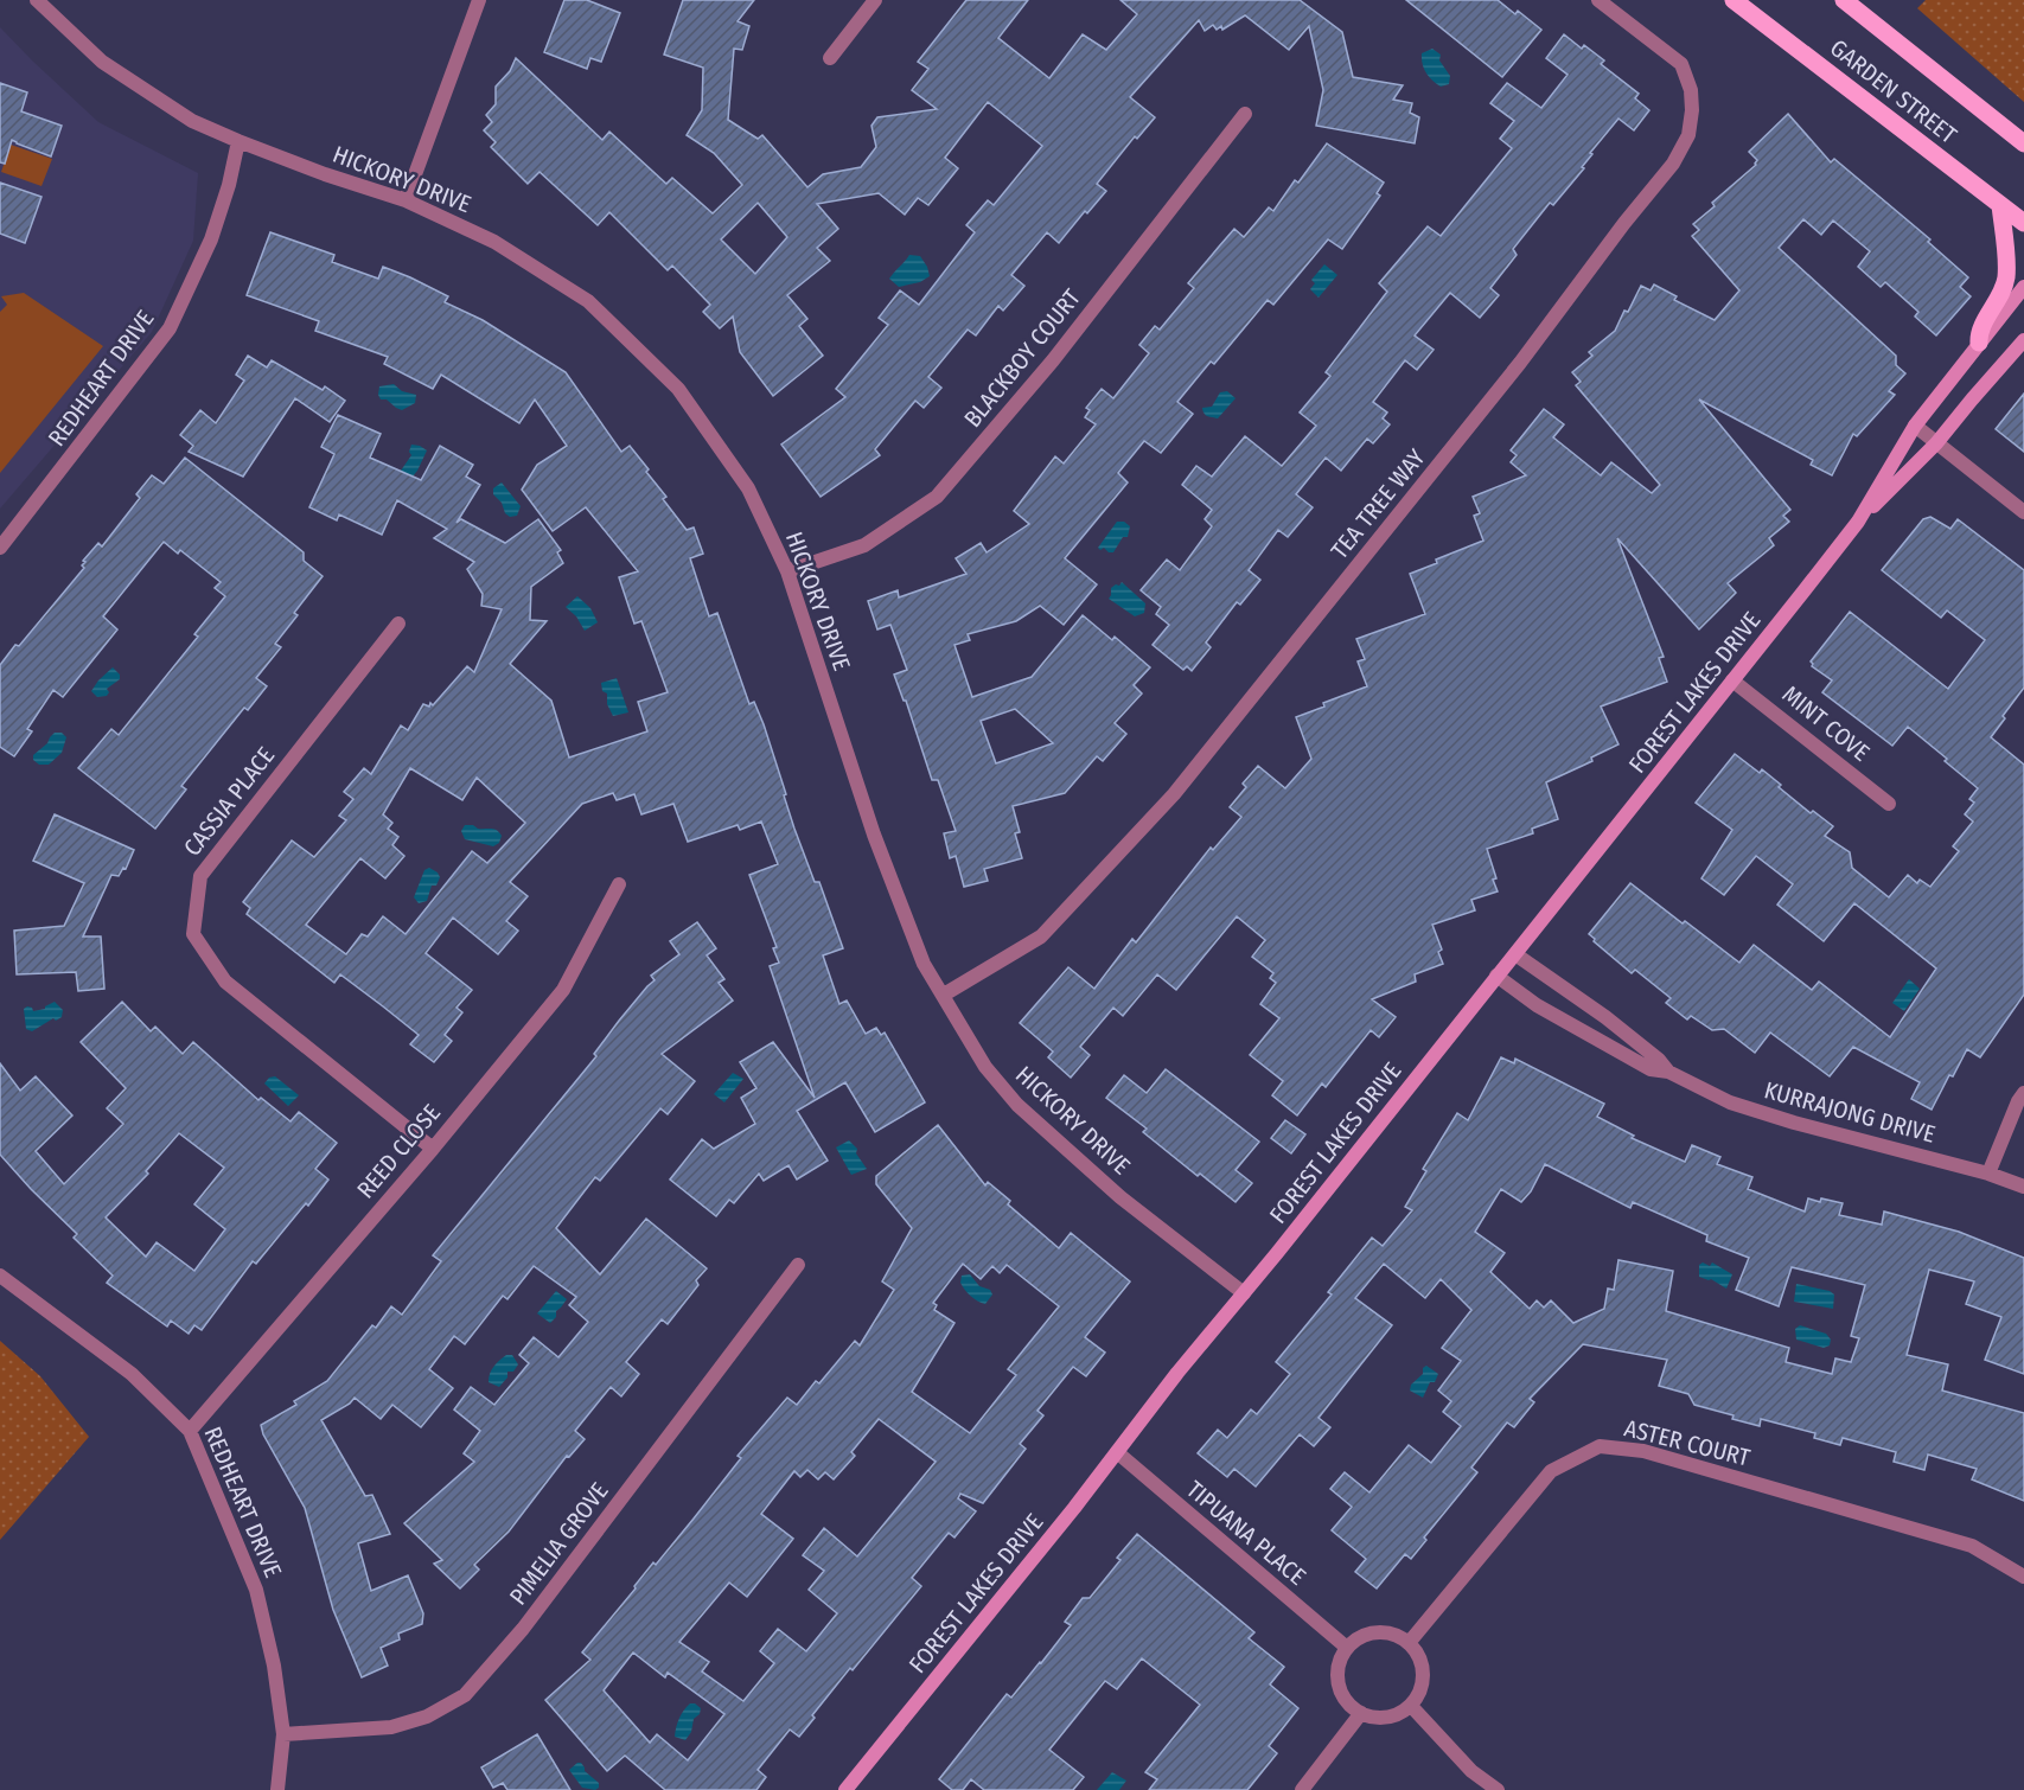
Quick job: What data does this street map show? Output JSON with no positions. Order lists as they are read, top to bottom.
{
  "streets": {
    "main road": ["GARDEN STREET", "FOREST LAKES DRIVE"],
    "street": [
      "HICKORY DRIVE",
      "BLACKBOY COURT",
      "REDHEART DRIVE",
      "TEA TREE WAY",
      "MINT COVE",
      "CASSIA PLACE",
      "KURRAJONG DRIVE",
      "REED CLOSE",
      "ASTER COURT",
      "TIPUANA PLACE",
      "PIMELIA GROVE"
    ]
  },
  "crossings": [
    ["HICKORY DRIVE", "BLACKBOY COURT"],
    ["HICKORY DRIVE", "REDHEART DRIVE"],
    ["HICKORY DRIVE", "TEA TREE WAY"],
    ["HICKORY DRIVE", "FOREST LAKES DRIVE"],
    ["REDHEART DRIVE", "REED CLOSE"],
    ["REDHEART DRIVE", "PIMELIA GROVE"],
    ["FOREST LAKES DRIVE", "MINT COVE"],
    ["FOREST LAKES DRIVE", "KURRAJONG DRIVE"],
    ["FOREST LAKES DRIVE", "TIPUANA PLACE"],
    ["CASSIA PLACE", "REED CLOSE"],
    ["ASTER COURT", "TIPUANA PLACE"]
  ]
}
